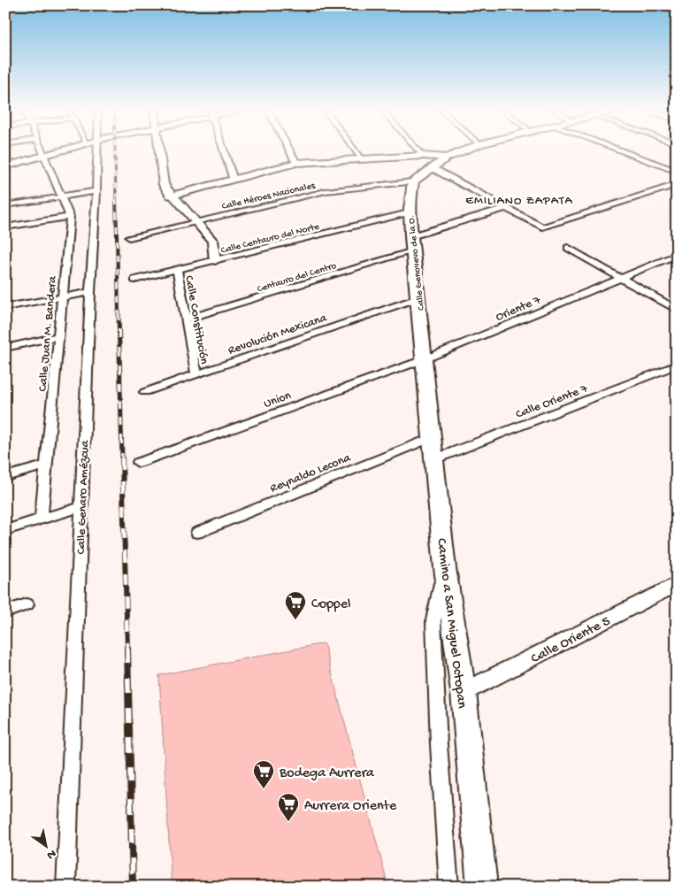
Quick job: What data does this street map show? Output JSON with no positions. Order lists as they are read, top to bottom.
{
  "streets": {
    "main road": ["Calle Genovevo de la O.", "Camino a San Miguel Octopan"],
    "street": [
      "Calle Héroes Nacionales",
      "Calle Centauro del Norte",
      "Centauro del Centro",
      "Oriente 7",
      "Calle Constitución",
      "Revolución Mexicana",
      "Calle Juan M. Bandera",
      "Union",
      "Calle Oriente 7",
      "Reynaldo Lecona",
      "Calle Genaro Amézcua",
      "Calle Oriente 5"
    ]
  },
  "crossings": [
    ["Calle Héroes Nacionales", "Calle Genovevo de la O."],
    ["Calle Centauro del Norte", "Calle Genovevo de la O."],
    ["Calle Centauro del Norte", "Calle Constitución"],
    ["Calle Genovevo de la O.", "Centauro del Centro"],
    ["Calle Genovevo de la O.", "Oriente 7"],
    ["Calle Genovevo de la O.", "Revolución Mexicana"],
    ["Calle Genovevo de la O.", "Union"],
    ["Calle Genovevo de la O.", "Camino a San Miguel Octopan"],
    ["Centauro del Centro", "Calle Constitución"],
    ["Oriente 7", "Union"],
    ["Oriente 7", "Camino a San Miguel Octopan"],
    ["Calle Constitución", "Revolución Mexicana"],
    ["Union", "Camino a San Miguel Octopan"],
    ["Calle Oriente 7", "Reynaldo Lecona"],
    ["Calle Oriente 7", "Camino a San Miguel Octopan"],
    ["Reynaldo Lecona", "Camino a San Miguel Octopan"],
    ["Camino a San Miguel Octopan", "Calle Oriente 5"]
  ],
  "districts": ["EMILIANO ZAPATA"],
  "places": {
    "supermarket": ["Coppel", "Bodega Aurrera", "Aurrera Oriente"]
  },
  "north": "bottom right"
}
